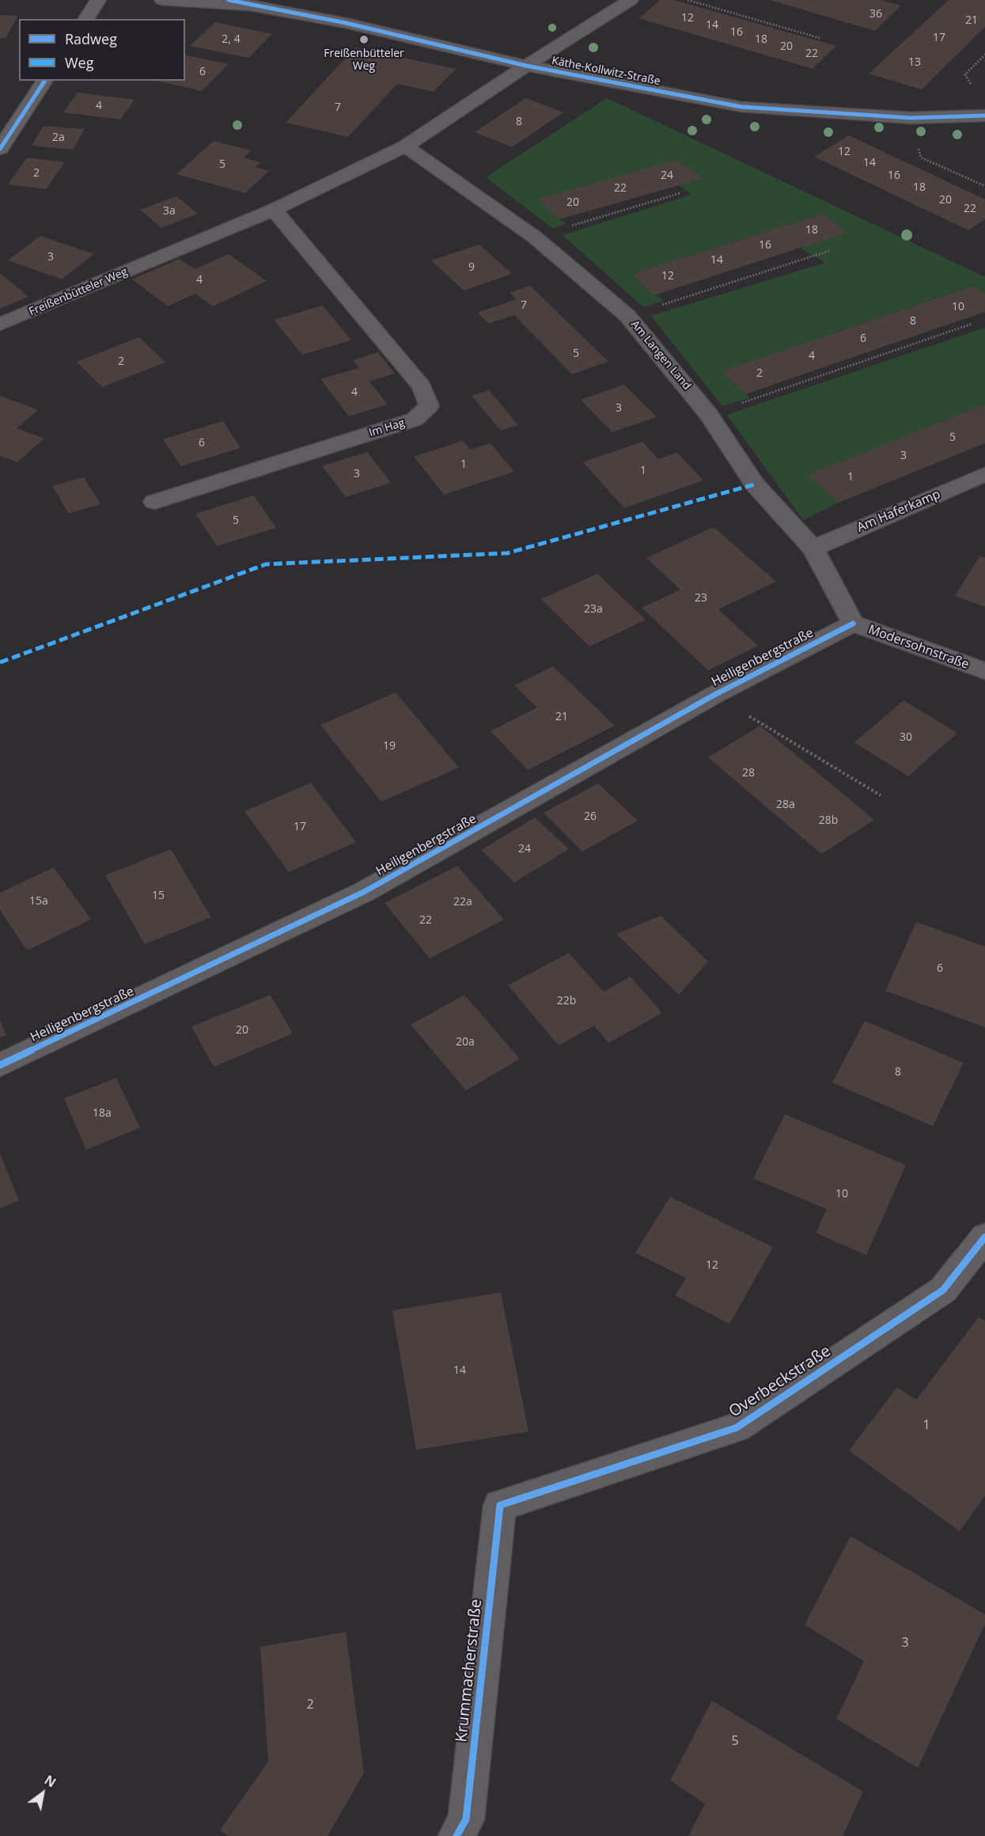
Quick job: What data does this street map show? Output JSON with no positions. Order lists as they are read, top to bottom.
{
  "streets": {
    "street": [
      "Käthe-Kollwitz-Straße",
      "Freißenbütteler Weg",
      "Am Langen Land",
      "Im Hag",
      "Am Haferkamp",
      "Modersohnstraße",
      "Heiligenbergstraße",
      "Overbeckstraße",
      "Krummacherstraße"
    ]
  },
  "crossings": [
    ["Käthe-Kollwitz-Straße", "Freißenbütteler Weg"],
    ["Freißenbütteler Weg", "Am Langen Land"],
    ["Freißenbütteler Weg", "Im Hag"],
    ["Am Langen Land", "Am Haferkamp"],
    ["Am Langen Land", "Modersohnstraße"],
    ["Am Langen Land", "Heiligenbergstraße"],
    ["Modersohnstraße", "Heiligenbergstraße"],
    ["Overbeckstraße", "Krummacherstraße"]
  ],
  "places": ["Freißenbütteler Weg"],
  "house_numbers": [
    "36",
    "12",
    "21",
    "14",
    "16",
    "17",
    "2, 4",
    "18",
    "20",
    "22",
    "13",
    "6",
    "4",
    "7",
    "8",
    "2a",
    "12",
    "14",
    "5",
    "2",
    "24",
    "16",
    "18",
    "22",
    "20",
    "20",
    "22",
    "3a",
    "18",
    "16",
    "3",
    "14",
    "9",
    "12",
    "4",
    "7",
    "10",
    "8",
    "6",
    "5",
    "4",
    "2",
    "2",
    "4",
    "3",
    "5",
    "6",
    "3",
    "1",
    "1",
    "3",
    "1",
    "5",
    "23",
    "23a",
    "21",
    "30",
    "19",
    "28",
    "28a",
    "26",
    "28b",
    "17",
    "24",
    "15",
    "15a",
    "22a",
    "22",
    "6",
    "22b",
    "20",
    "20a",
    "8",
    "18a",
    "10",
    "12",
    "14",
    "1",
    "3",
    "2",
    "5"
  ],
  "legend": ["Radweg", "Weg"],
  "north": "top right"
}
